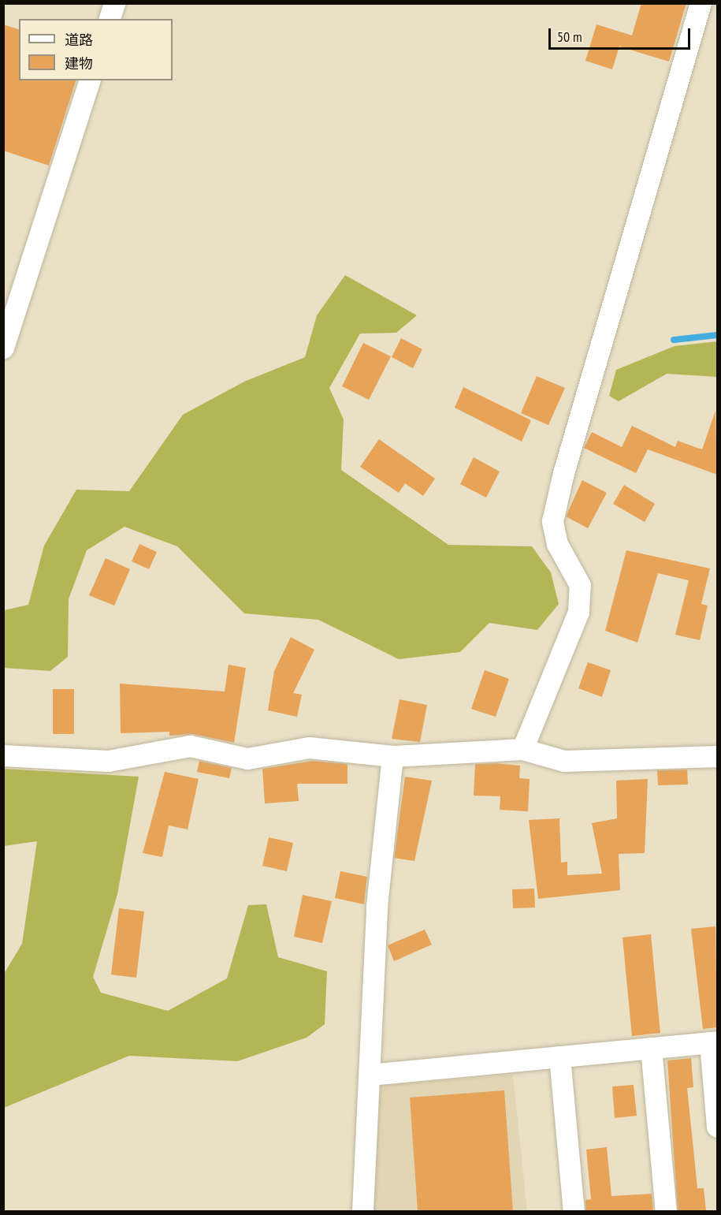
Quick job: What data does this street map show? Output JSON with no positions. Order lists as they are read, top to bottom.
{
  "legend": ["道路", "建物"],
  "scale_bar": "50 m"
}
